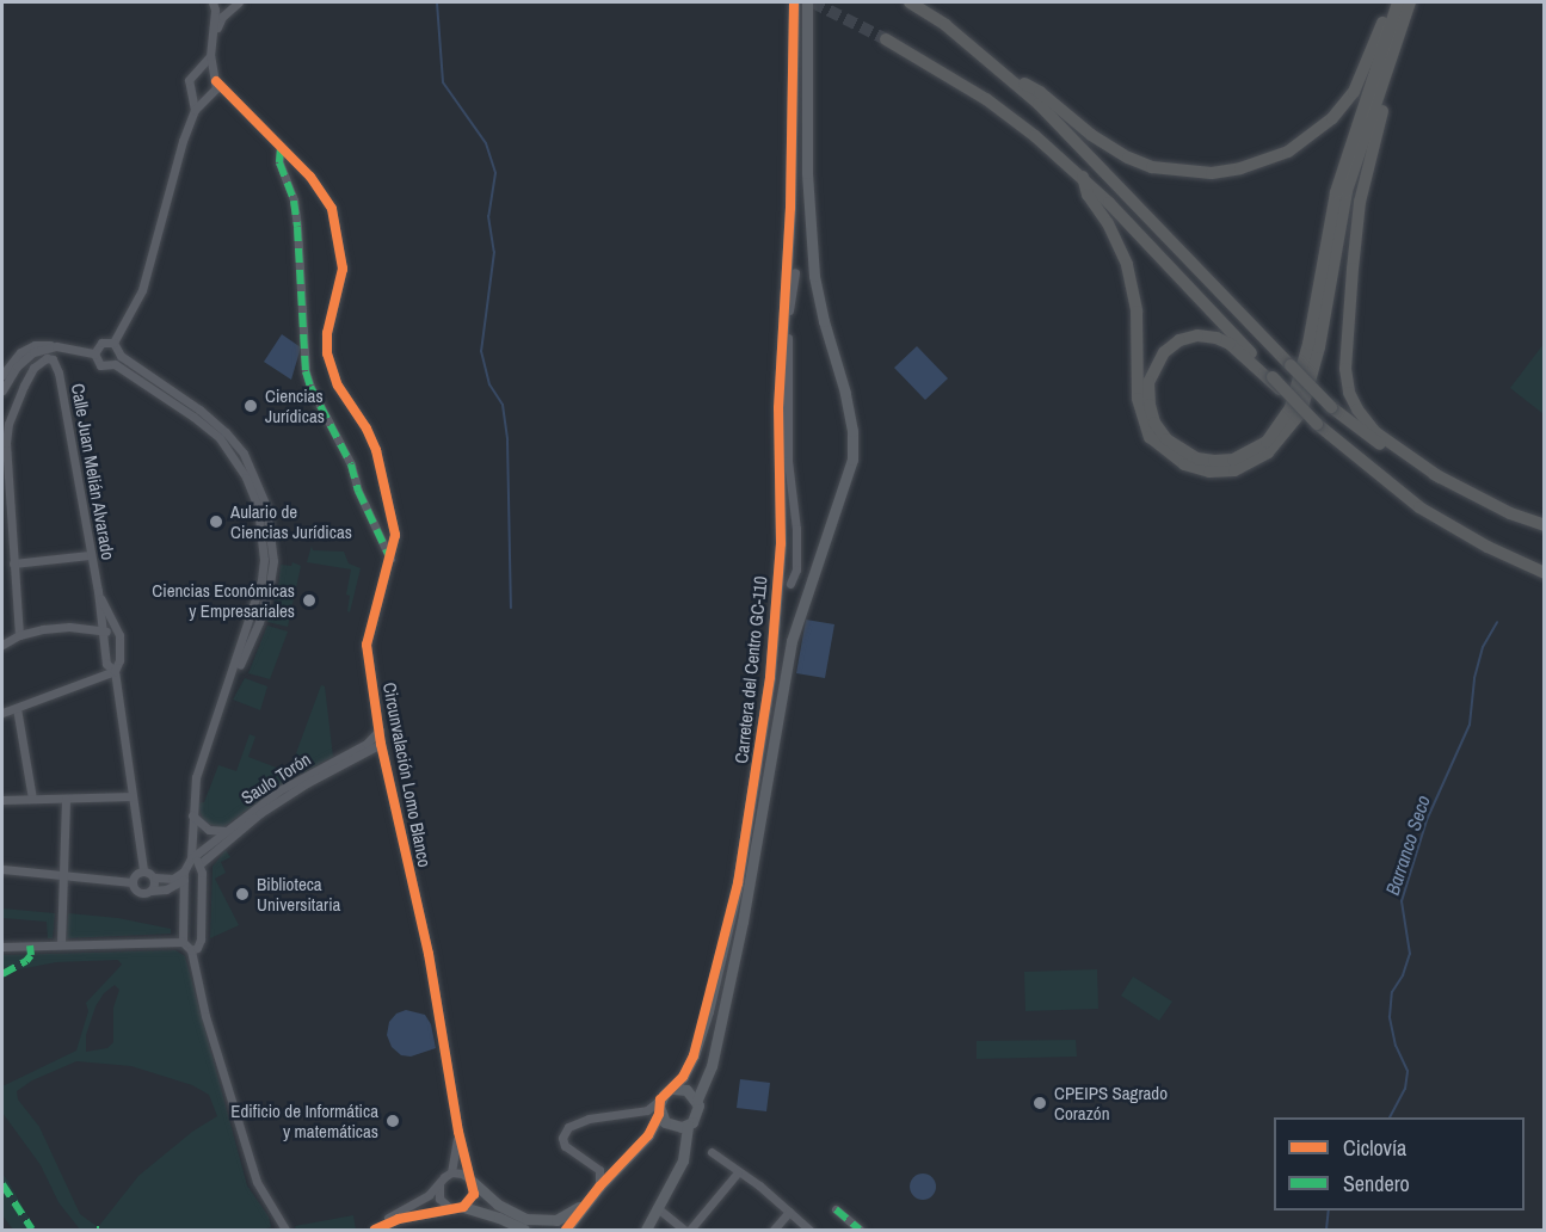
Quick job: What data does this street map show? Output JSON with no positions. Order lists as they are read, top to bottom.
{
  "streets": {
    "main road": ["Carretera del Centro GC-110"],
    "street": ["Calle Juan Melián Alvarado", "Circunvalación Lomo Blanco", "Saulo Torón"]
  },
  "crossings": [
    ["Circunvalación Lomo Blanco", "Saulo Torón"]
  ],
  "water": ["Barranco Seco"],
  "places": [
    "Ciencias Jurídicas",
    "Aulario de Ciencias Jurídicas",
    "Ciencias Económicas y Empresariales",
    "Biblioteca Universitaria",
    "CPEIPS Sagrado Corazón",
    "Edificio de Informática y matemáticas"
  ],
  "legend": ["Ciclovía", "Sendero"]
}
